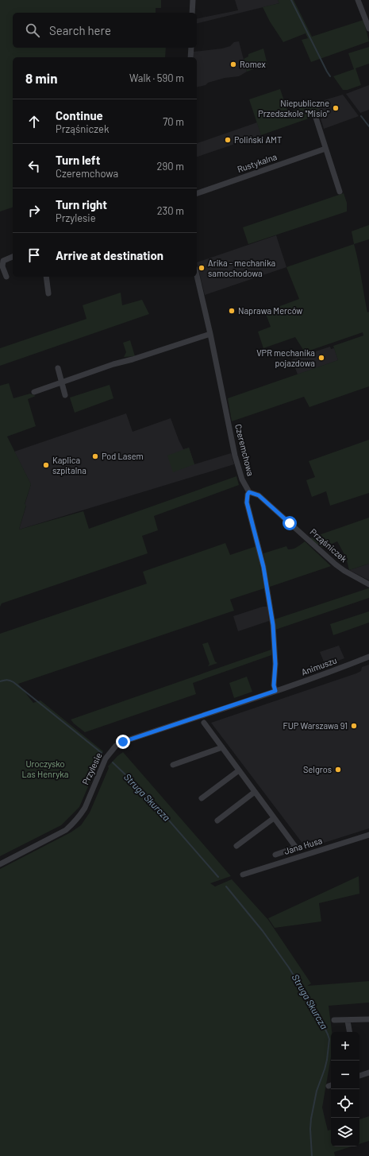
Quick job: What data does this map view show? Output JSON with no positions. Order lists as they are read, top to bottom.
{
  "streets": {
    "street": [
      "Rustykalna",
      "Czeremchowa",
      "Prząśniczek",
      "Animuszu",
      "Przylesie",
      "Jana Husa"
    ]
  },
  "crossings": [
    ["Czeremchowa", "Prząśniczek"],
    ["Animuszu", "Przylesie"]
  ],
  "water": ["Struga Skurcza"],
  "parks": ["Uroczysko Las Henryka"],
  "places": [
    "Romex",
    "Niepubliczne Przedszkole \"Misio\"",
    "Poliński AMT",
    "Arika - mechanika samochodowa",
    "Naprawa Merców",
    "VPR mechanika pojazdowa",
    "Pod Lasem",
    "Kaplica szpitalna",
    "FUP Warszawa 91",
    "Selgros"
  ],
  "page": {
    "search": "Search here",
    "heading": ["8 min", "Walk · 590 m"],
    "list": [
      ["Continue", "Prząśniczek", "70 m"],
      ["Turn left", "Czeremchowa", "290 m"],
      ["Turn right", "Przylesie", "230 m"],
      "Arrive at destination"
    ],
    "map_buttons": ["+", "−"]
  }
}
